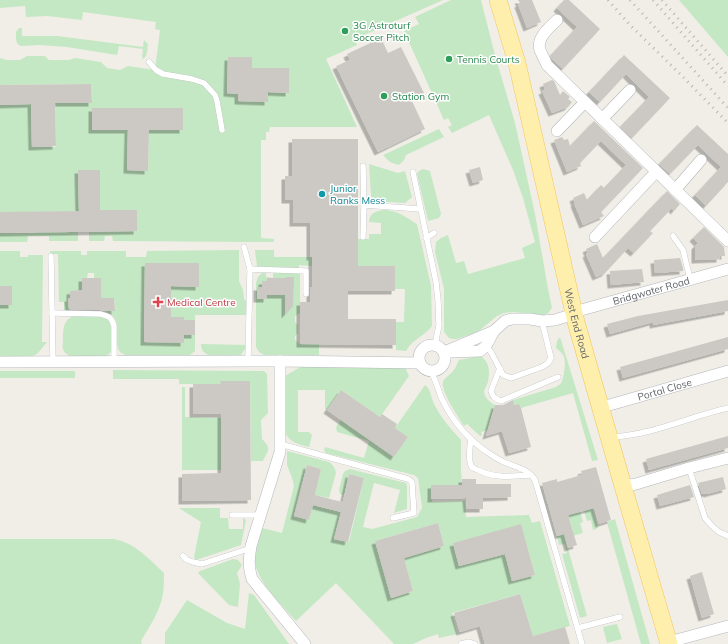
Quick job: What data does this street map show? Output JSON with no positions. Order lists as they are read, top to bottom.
{
  "streets": {
    "main road": ["West End Road"],
    "street": ["Bridgwater Road", "Portal Close"]
  },
  "crossings": [
    ["Bridgwater Road", "West End Road"],
    ["West End Road", "Portal Close"]
  ],
  "places": {
    "other": [
      "3G Astroturf Soccer Pitch",
      "Tennis Courts",
      "Station Gym",
      "Junior Ranks Mess"
    ],
    "health": ["Medical Centre"]
  }
}
